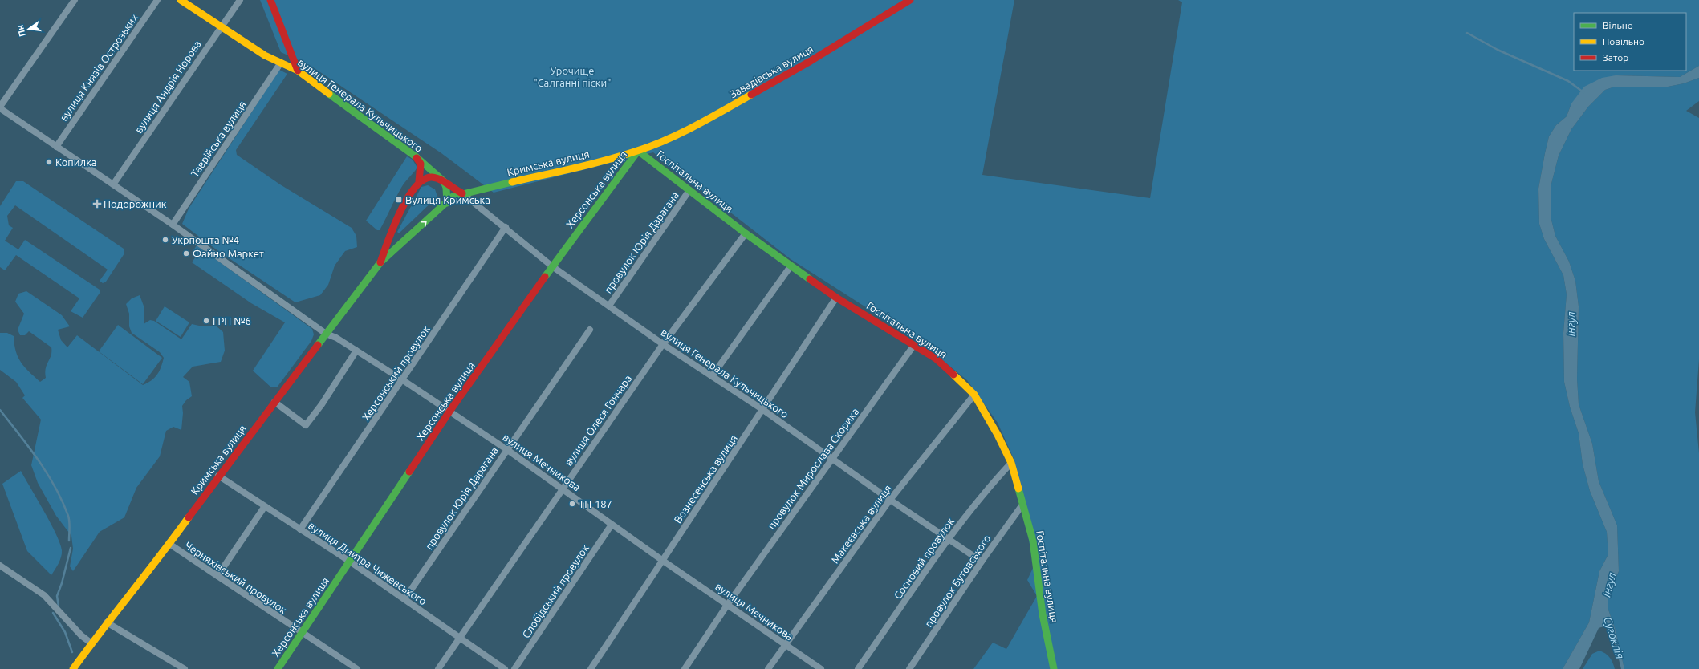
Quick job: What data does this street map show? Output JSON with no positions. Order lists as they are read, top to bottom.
{
  "streets": {
    "street": [
      "вулиця Князів Острозьких",
      "Завадівська вулиця",
      "вулиця Андрія Норова",
      "вулиця Генерала Кульчицького",
      "Таврійська вулиця",
      "Кримська вулиця",
      "Госпітальна вулиця",
      "Херсонська вулиця",
      "провулок Юрія Дарагана",
      "Херсонський провулок",
      "вулиця Олеся Гончара",
      "вулиця Мечникова",
      "провулок Мирослава Скорика",
      "Вознесенська вулиця",
      "Макеєвська вулиця",
      "Сосновий провулок",
      "вулиця Дмитра Чижевського",
      "Черняхівський провулок",
      "провулок Бутовського",
      "Слобідський провулок"
    ]
  },
  "crossings": [
    ["вулиця Князів Острозьких", "вулиця Мечникова"],
    ["Завадівська вулиця", "Кримська вулиця"],
    ["Завадівська вулиця", "Госпітальна вулиця"],
    ["Завадівська вулиця", "Херсонська вулиця"],
    ["вулиця Андрія Норова", "вулиця Генерала Кульчицького"],
    ["вулиця Андрія Норова", "вулиця Мечникова"],
    ["вулиця Генерала Кульчицького", "Таврійська вулиця"],
    ["вулиця Генерала Кульчицького", "Кримська вулиця"],
    ["вулиця Генерала Кульчицького", "Херсонська вулиця"],
    ["вулиця Генерала Кульчицького", "провулок Юрія Дарагана"],
    ["вулиця Генерала Кульчицького", "Херсонський провулок"],
    ["вулиця Генерала Кульчицького", "вулиця Олеся Гончара"],
    ["вулиця Генерала Кульчицького", "провулок Мирослава Скорика"],
    ["вулиця Генерала Кульчицького", "Вознесенська вулиця"],
    ["вулиця Генерала Кульчицького", "Макеєвська вулиця"],
    ["вулиця Генерала Кульчицького", "Сосновий провулок"],
    ["вулиця Генерала Кульчицького", "провулок Бутовського"],
    ["Таврійська вулиця", "вулиця Мечникова"],
    ["Кримська вулиця", "Госпітальна вулиця"],
    ["Кримська вулиця", "Херсонська вулиця"],
    ["Кримська вулиця", "вулиця Мечникова"],
    ["Кримська вулиця", "вулиця Дмитра Чижевського"],
    ["Кримська вулиця", "Черняхівський провулок"],
    ["Госпітальна вулиця", "Херсонська вулиця"],
    ["Госпітальна вулиця", "провулок Юрія Дарагана"],
    ["Госпітальна вулиця", "вулиця Олеся Гончара"],
    ["Госпітальна вулиця", "провулок Мирослава Скорика"],
    ["Госпітальна вулиця", "Вознесенська вулиця"],
    ["Госпітальна вулиця", "Макеєвська вулиця"],
    ["Госпітальна вулиця", "Сосновий провулок"],
    ["Госпітальна вулиця", "провулок Бутовського"],
    ["Херсонська вулиця", "вулиця Мечникова"],
    ["Херсонська вулиця", "вулиця Дмитра Чижевського"],
    ["Херсонська вулиця", "Черняхівський провулок"],
    ["провулок Юрія Дарагана", "вулиця Мечникова"],
    ["провулок Юрія Дарагана", "вулиця Дмитра Чижевського"],
    ["Херсонський провулок", "вулиця Мечникова"],
    ["Херсонський провулок", "вулиця Дмитра Чижевського"],
    ["вулиця Олеся Гончара", "вулиця Мечникова"],
    ["вулиця Олеся Гончара", "вулиця Дмитра Чижевського"],
    ["вулиця Мечникова", "провулок Мирослава Скорика"],
    ["вулиця Мечникова", "Вознесенська вулиця"],
    ["вулиця Мечникова", "Макеєвська вулиця"],
    ["вулиця Мечникова", "Слобідський провулок"]
  ],
  "water": ["Інгул", "Сугоклія"],
  "parks": ["Урочище \"Салганні піски\""],
  "places": {
    "other": [
      "Копилка",
      "Укрпошта №4",
      "Файно Маркет",
      "ГРП №6",
      "ТП-187"
    ],
    "transit": ["Вулиця Кримська"],
    "health": ["Подорожник"]
  },
  "legend": ["Вільно", "Повільно", "Затор"],
  "north": "left"
}
